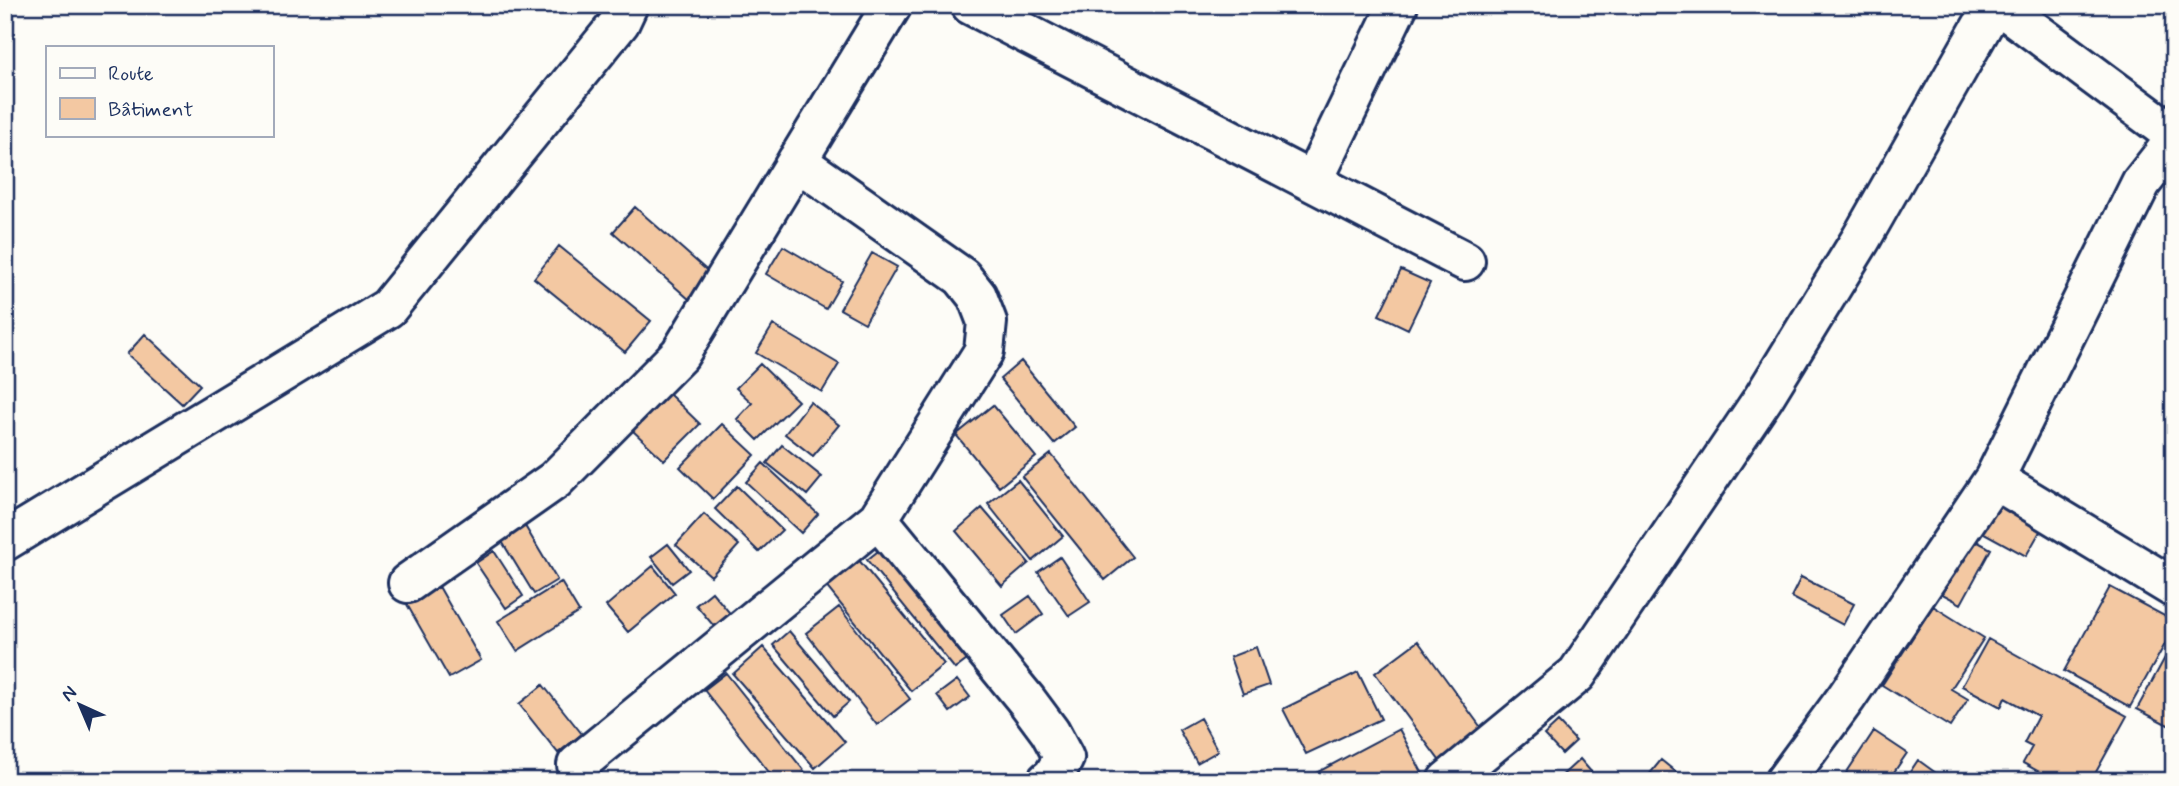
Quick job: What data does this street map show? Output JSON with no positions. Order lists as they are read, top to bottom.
{
  "legend": ["Route", "Bâtiment"],
  "north": "top left"
}
